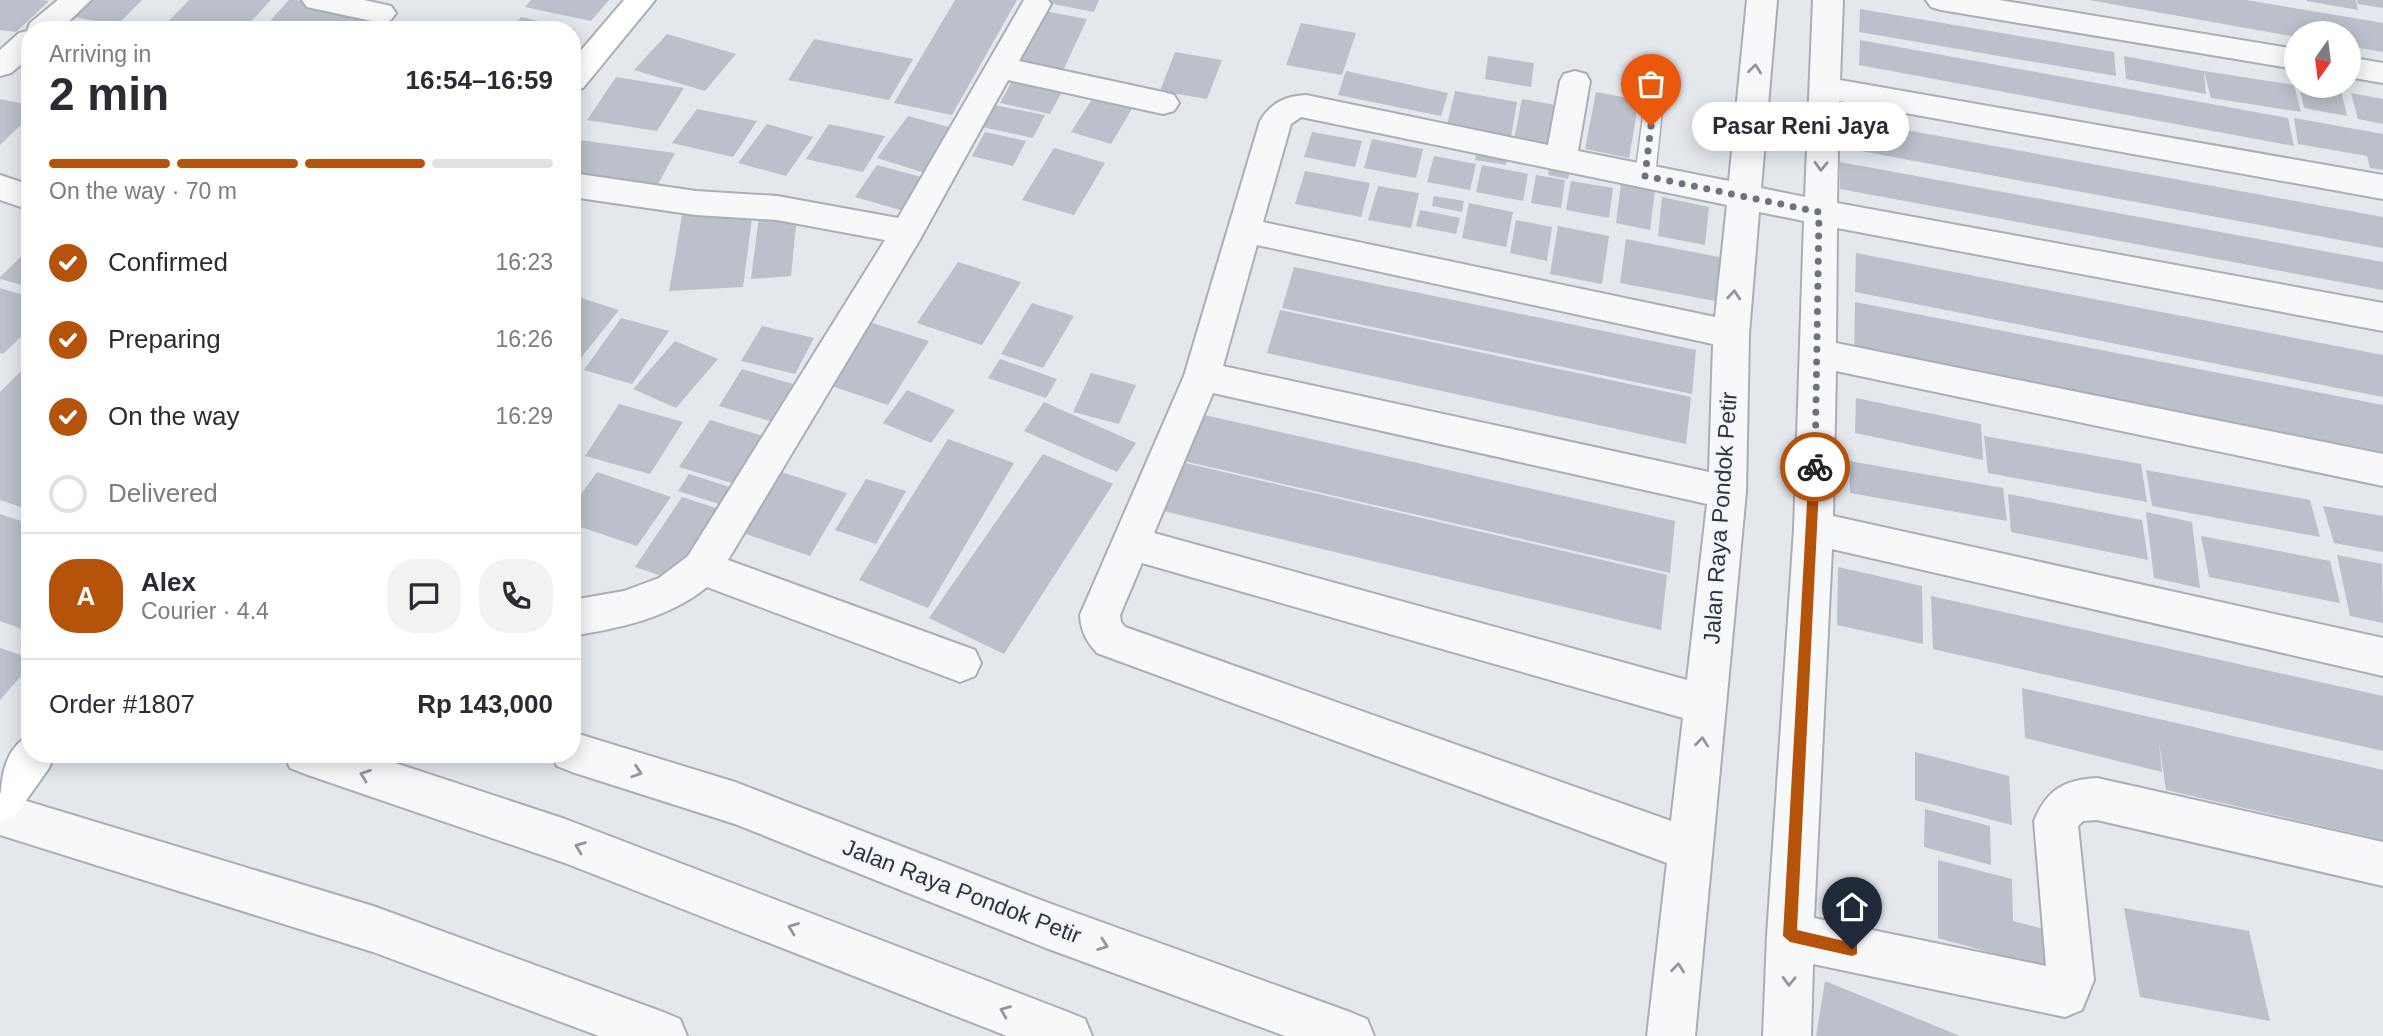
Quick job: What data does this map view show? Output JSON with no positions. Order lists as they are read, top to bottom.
{
  "streets": {
    "street": ["Jalan Raya Pondok Petir"]
  },
  "places": ["Pasar Reni Jaya"],
  "north": "bottom",
  "page": {
    "heading": ["2 min", "Arriving in", "16:54–16:59"],
    "panel": [
      "Alex",
      "Courier · 4.4",
      "Order #1807",
      "Rp 143,000"
    ],
    "bubble": "Pasar Reni Jaya",
    "bar": "On the way · 70 m",
    "list": [
      ["Confirmed", "16:23"],
      ["Preparing", "16:26"],
      ["On the way", "16:29"],
      "Delivered"
    ],
    "round": "A"
  }
}
